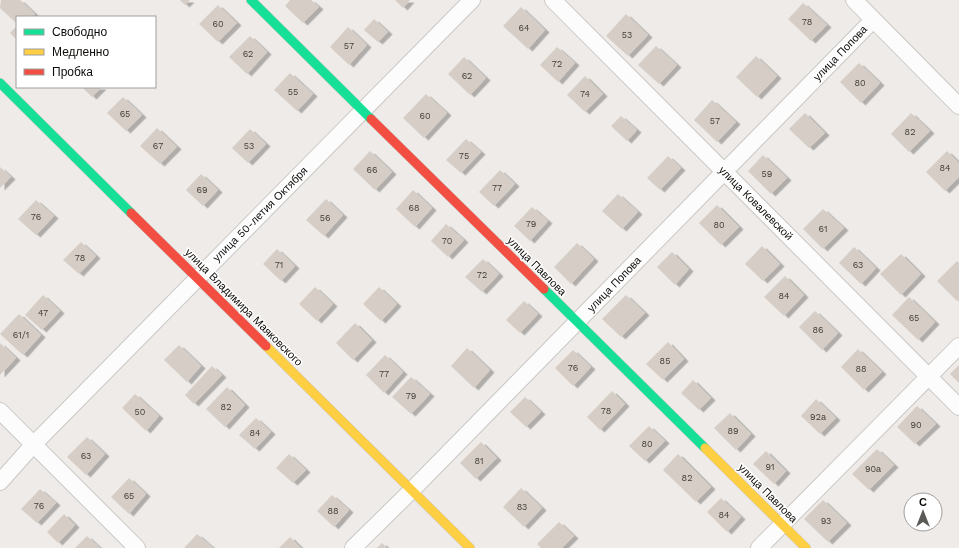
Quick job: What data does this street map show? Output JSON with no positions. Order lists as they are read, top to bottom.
{
  "streets": {
    "street": [
      "улица Попова",
      "улица Ковалевской",
      "улица 50-летия Октября",
      "улица Павлова",
      "улица Владимира Маяковского"
    ]
  },
  "crossings": [
    ["улица Попова", "улица Ковалевской"],
    ["улица Попова", "улица Павлова"],
    ["улица Попова", "улица Владимира Маяковского"],
    ["улица 50-летия Октября", "улица Павлова"],
    ["улица 50-летия Октября", "улица Владимира Маяковского"]
  ],
  "house_numbers": [
    "78",
    "60",
    "64",
    "53",
    "57",
    "62",
    "72",
    "62",
    "80",
    "55",
    "74",
    "65",
    "60",
    "57",
    "82",
    "67",
    "53",
    "75",
    "84",
    "66",
    "59",
    "77",
    "69",
    "68",
    "76",
    "56",
    "79",
    "80",
    "61",
    "70",
    "78",
    "71",
    "63",
    "72",
    "84",
    "47",
    "65",
    "86",
    "61/1",
    "85",
    "76",
    "88",
    "77",
    "79",
    "82",
    "78",
    "50",
    "92а",
    "90",
    "89",
    "84",
    "80",
    "63",
    "81",
    "91",
    "90а",
    "82",
    "65",
    "76",
    "83",
    "88",
    "84",
    "93"
  ],
  "legend": ["Свободно", "Медленно", "Пробка"],
  "north": "top"
}
